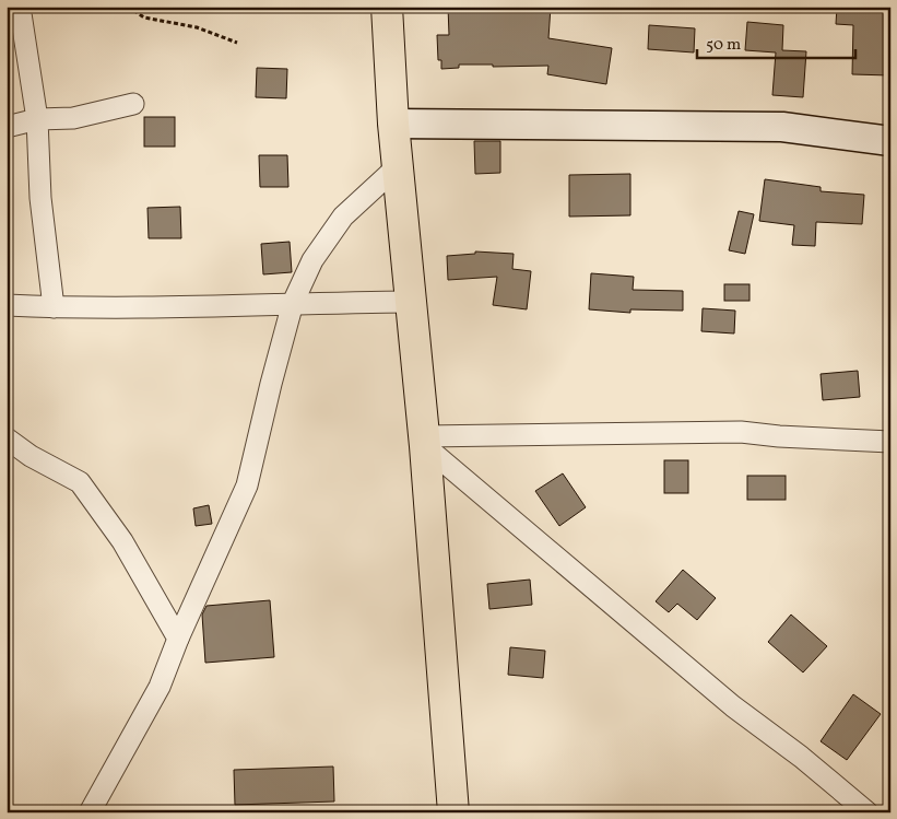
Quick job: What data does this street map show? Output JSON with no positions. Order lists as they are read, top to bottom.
{
  "scale_bar": "50 m"
}
